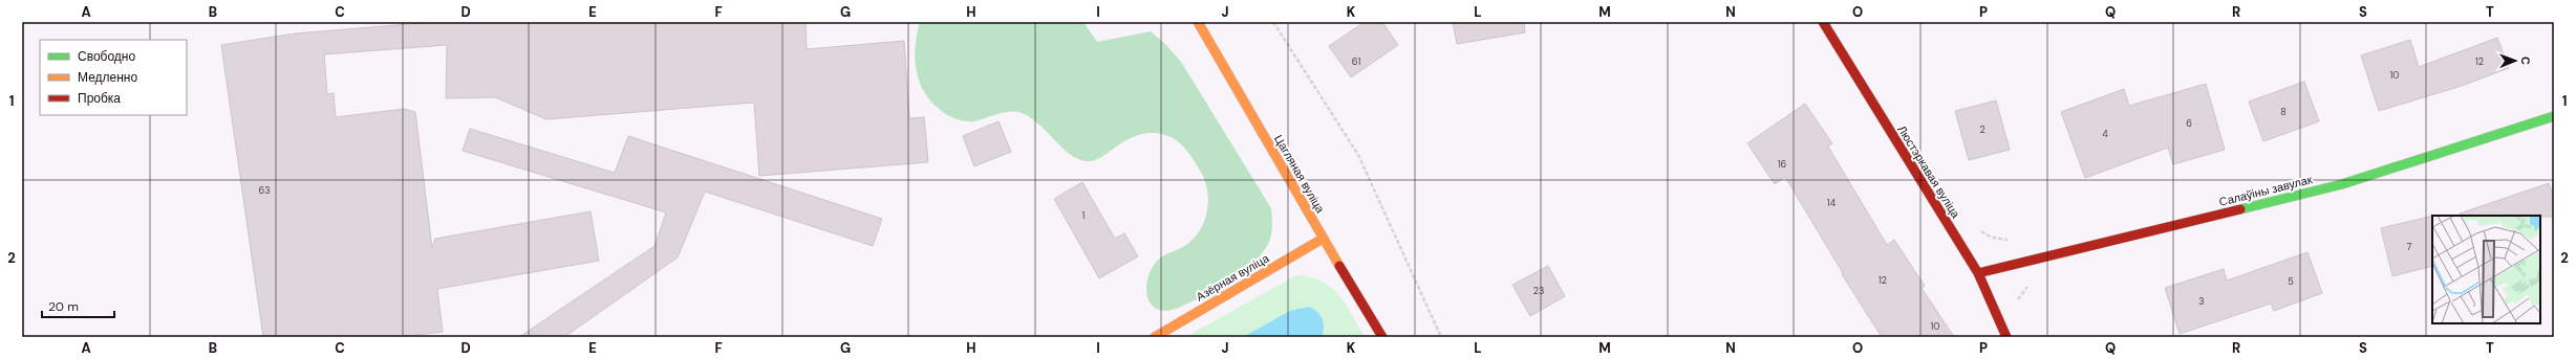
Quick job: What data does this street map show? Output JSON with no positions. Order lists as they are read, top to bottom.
{
  "streets": {
    "street": [
      "Люстэркавая вуліца",
      "Цагляная вуліца",
      "Салаўіны завулак",
      "Азёрная вуліца"
    ]
  },
  "crossings": [
    ["Люстэркавая вуліца", "Салаўіны завулак"],
    ["Цагляная вуліца", "Азёрная вуліца"]
  ],
  "house_numbers": [
    "61",
    "12",
    "10",
    "8",
    "6",
    "2",
    "4",
    "16",
    "63",
    "14",
    "1",
    "7",
    "12",
    "5",
    "23",
    "3",
    "10"
  ],
  "legend": ["Свободно", "Медленно", "Пробка"],
  "scale_bar": "20 m",
  "north": "right",
  "grid": {
    "columns": [
      "A",
      "B",
      "C",
      "D",
      "E",
      "F",
      "G",
      "H",
      "I",
      "J",
      "K",
      "L",
      "M",
      "N",
      "O",
      "P",
      "Q",
      "R",
      "S",
      "T"
    ],
    "rows": ["1", "2"]
  }
}
